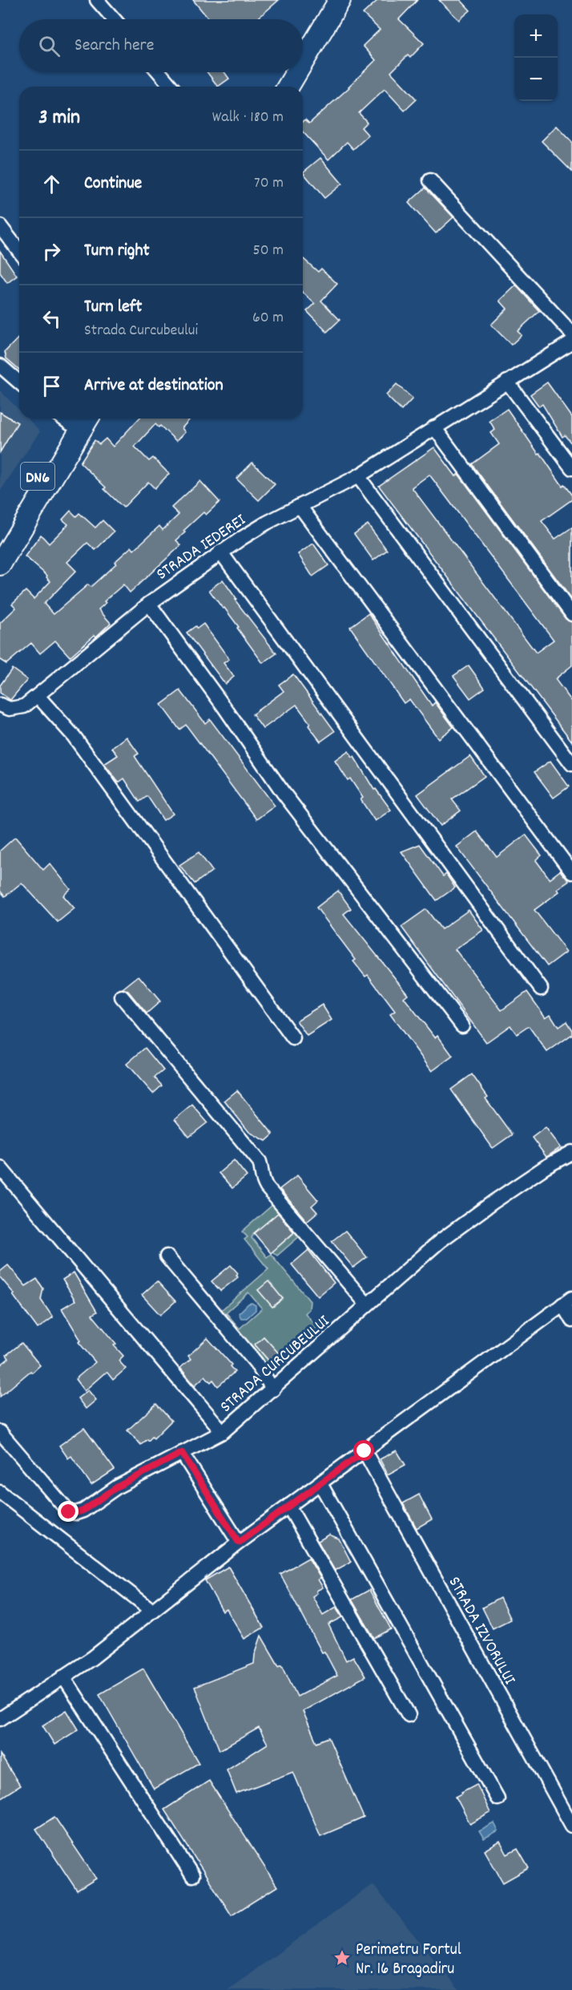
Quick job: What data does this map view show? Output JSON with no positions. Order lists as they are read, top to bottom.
{
  "streets": {
    "highway": ["DN6"],
    "street": ["STRADA IEDEREI", "STRADA CURCUBEULUI", "STRADA IZVORULUI"]
  },
  "places": {
    "place": ["Perimetru Fortul Nr. 16 Bragadiru"]
  },
  "page": {
    "map_buttons": ["+", "−"],
    "search": "Search here",
    "heading": ["3 min", "Walk · 180 m"],
    "list": [
      ["Continue", "70 m"],
      ["Turn right", "50 m"],
      ["Turn left", "Strada Curcubeului", "60 m"],
      "Arrive at destination"
    ]
  }
}
